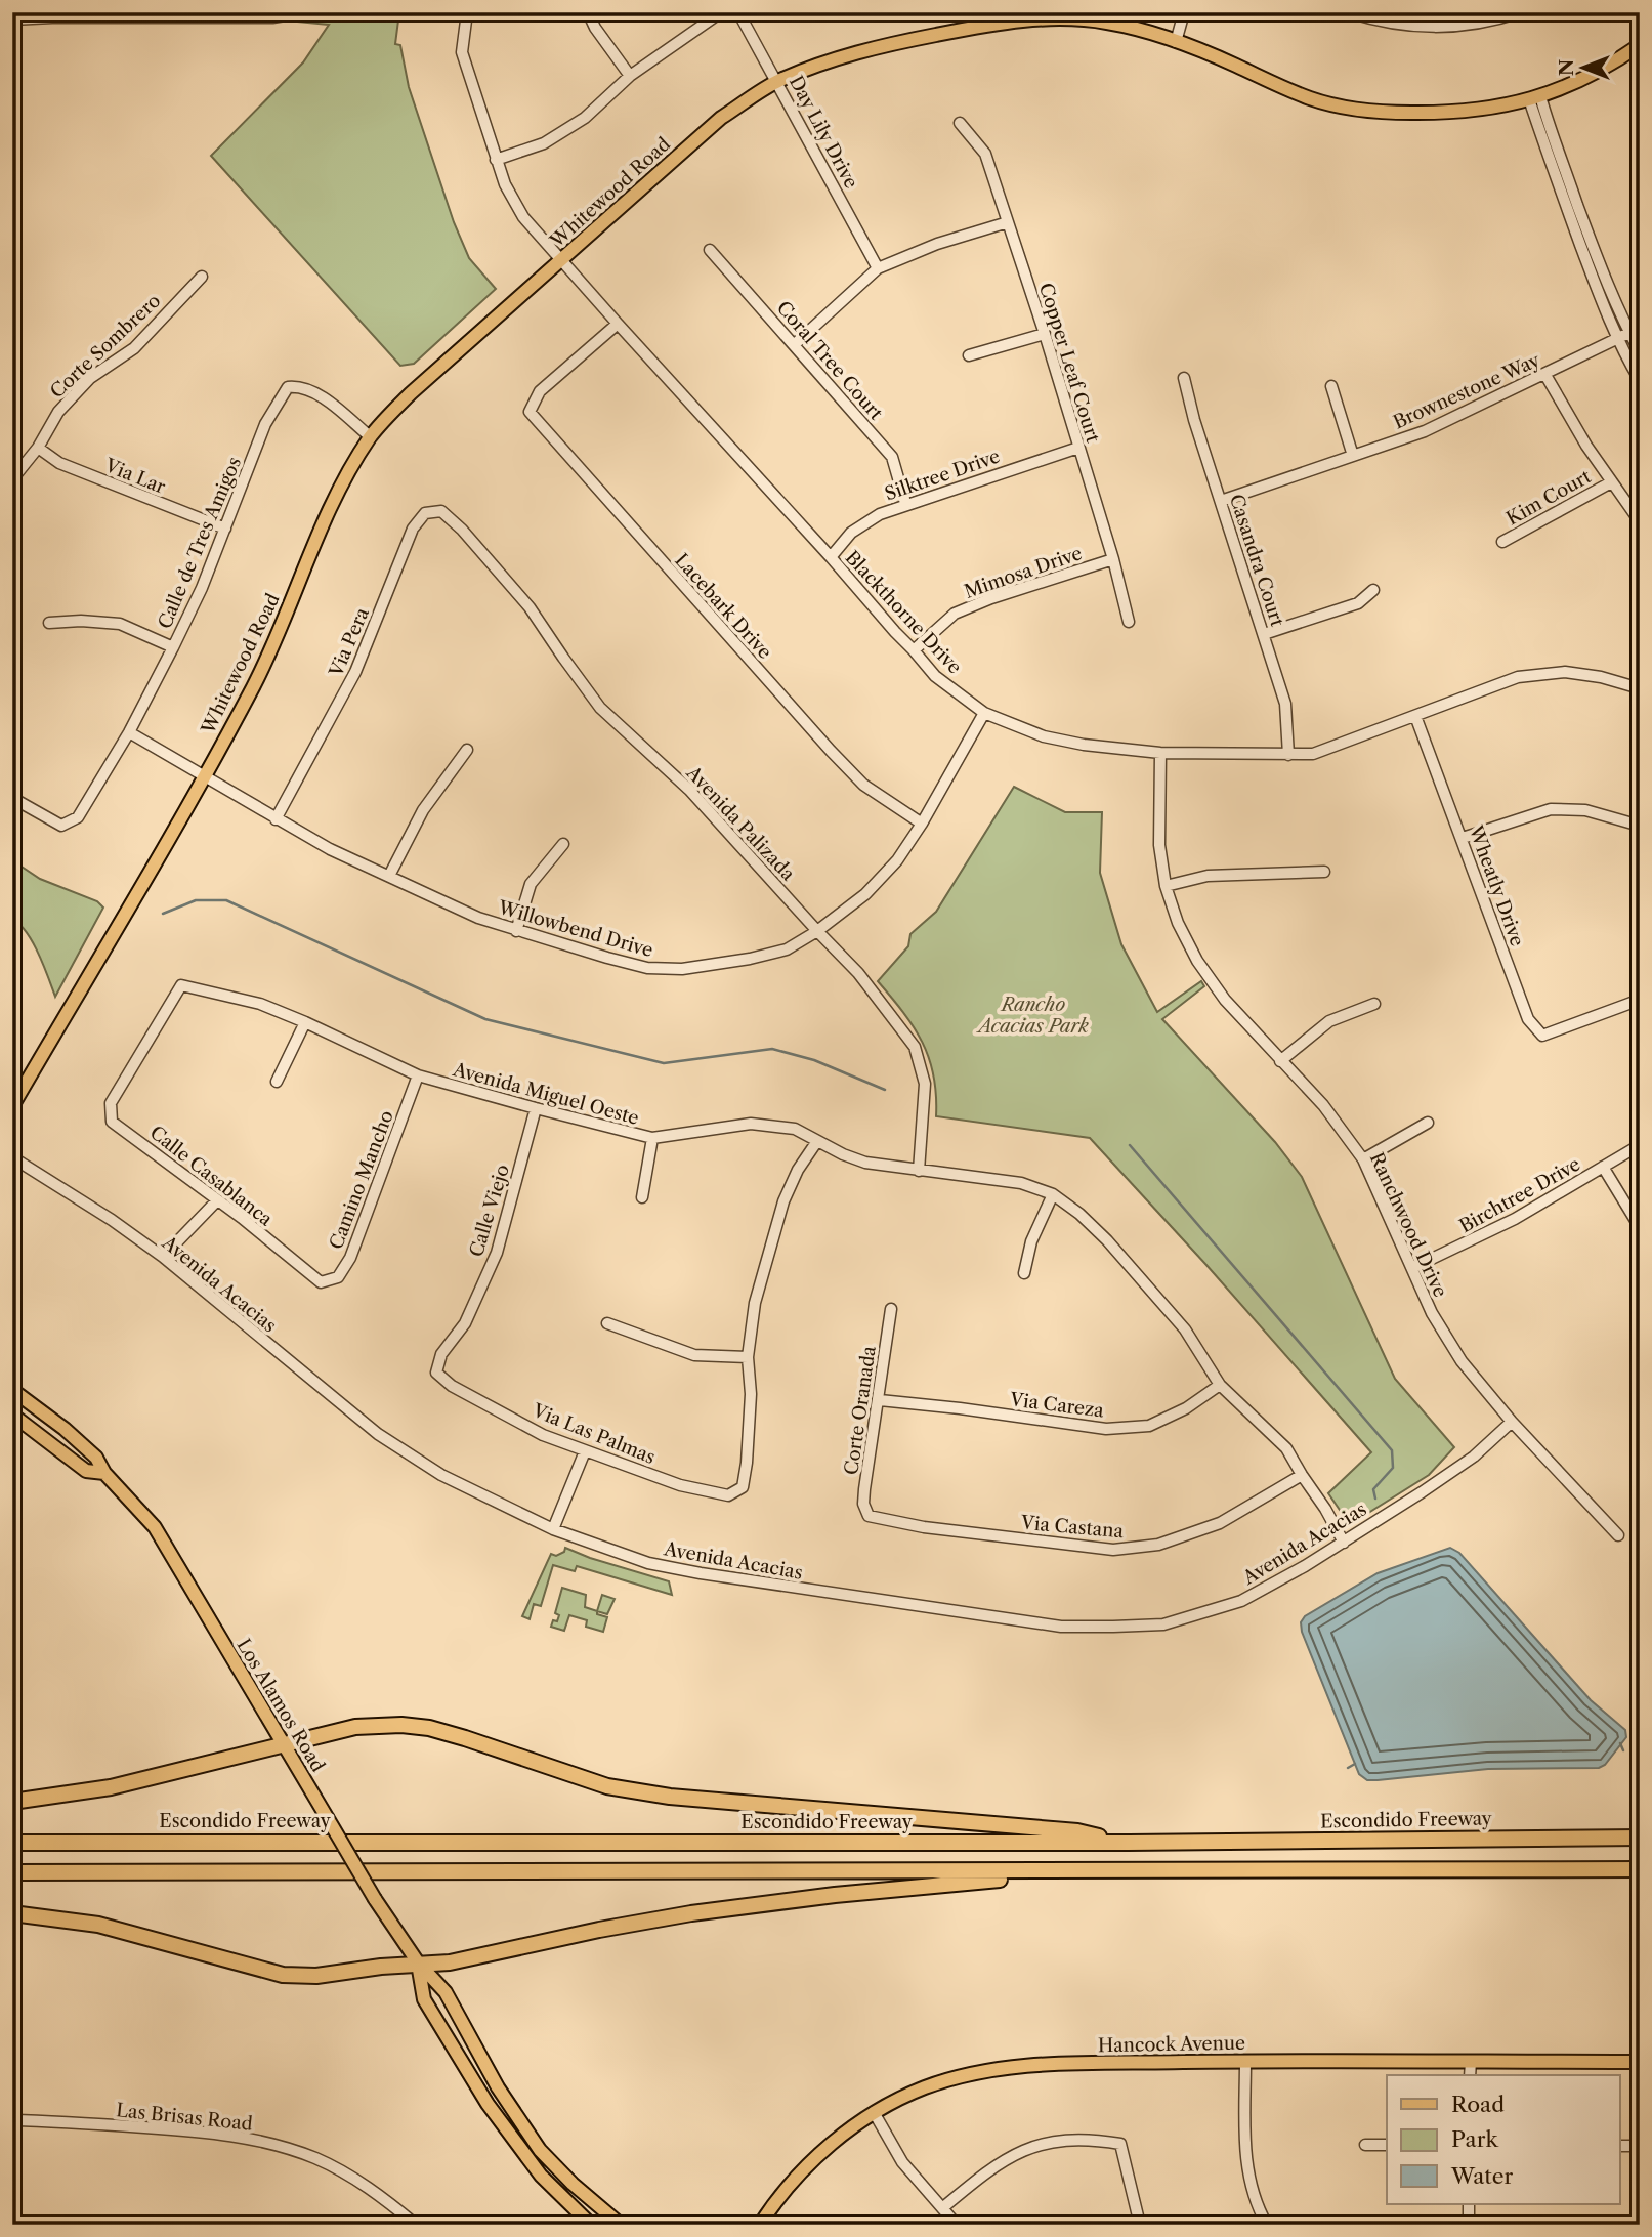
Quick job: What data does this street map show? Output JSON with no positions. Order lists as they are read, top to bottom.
{
  "streets": {
    "highway": ["Escondido Freeway"],
    "main road": ["Whitewood Road", "Los Alamos Road", "Hancock Avenue"],
    "street": [
      "Day Lily Drive",
      "Corte Sombrero",
      "Coral Tree Court",
      "Copper Leaf Court",
      "Brownestone Way",
      "Silktree Drive",
      "Via Lar",
      "Kim Court",
      "Calle de Tres Amigos",
      "Casandra Court",
      "Mimosa Drive",
      "Lacebark Drive",
      "Blackthorne Drive",
      "Via Pera",
      "Avenida Palizada",
      "Wheatly Drive",
      "Willowbend Drive",
      "Avenida Miguel Oeste",
      "Calle Casablanca",
      "Camino Mancho",
      "Birchtree Drive",
      "Calle Viejo",
      "Ranchwood Drive",
      "Avenida Acacias",
      "Via Careza",
      "Corte Oranada",
      "Via Las Palmas",
      "Via Castana",
      "Las Brisas Road"
    ]
  },
  "crossings": [
    ["Day Lily Drive", "Whitewood Road"],
    ["Whitewood Road", "Calle de Tres Amigos"],
    ["Whitewood Road", "Blackthorne Drive"],
    ["Whitewood Road", "Willowbend Drive"],
    ["Corte Sombrero", "Via Lar"],
    ["Coral Tree Court", "Silktree Drive"],
    ["Copper Leaf Court", "Silktree Drive"],
    ["Copper Leaf Court", "Mimosa Drive"],
    ["Brownestone Way", "Casandra Court"],
    ["Silktree Drive", "Blackthorne Drive"],
    ["Via Lar", "Calle de Tres Amigos"],
    ["Calle de Tres Amigos", "Willowbend Drive"],
    ["Casandra Court", "Blackthorne Drive"],
    ["Mimosa Drive", "Blackthorne Drive"],
    ["Lacebark Drive", "Blackthorne Drive"],
    ["Lacebark Drive", "Willowbend Drive"],
    ["Blackthorne Drive", "Wheatly Drive"],
    ["Blackthorne Drive", "Willowbend Drive"],
    ["Blackthorne Drive", "Ranchwood Drive"],
    ["Via Pera", "Avenida Palizada"],
    ["Via Pera", "Willowbend Drive"],
    ["Avenida Palizada", "Willowbend Drive"],
    ["Avenida Palizada", "Avenida Miguel Oeste"],
    ["Avenida Miguel Oeste", "Calle Casablanca"],
    ["Avenida Miguel Oeste", "Camino Mancho"],
    ["Avenida Miguel Oeste", "Calle Viejo"],
    ["Avenida Miguel Oeste", "Avenida Acacias"],
    ["Avenida Miguel Oeste", "Via Careza"],
    ["Avenida Miguel Oeste", "Via Castana"],
    ["Calle Casablanca", "Camino Mancho"],
    ["Birchtree Drive", "Ranchwood Drive"],
    ["Calle Viejo", "Via Las Palmas"],
    ["Ranchwood Drive", "Avenida Acacias"],
    ["Via Careza", "Corte Oranada"],
    ["Corte Oranada", "Via Castana"]
  ],
  "parks": ["Rancho Acacias Park"],
  "legend": ["Road", "Park", "Water"],
  "north": "left"
}
